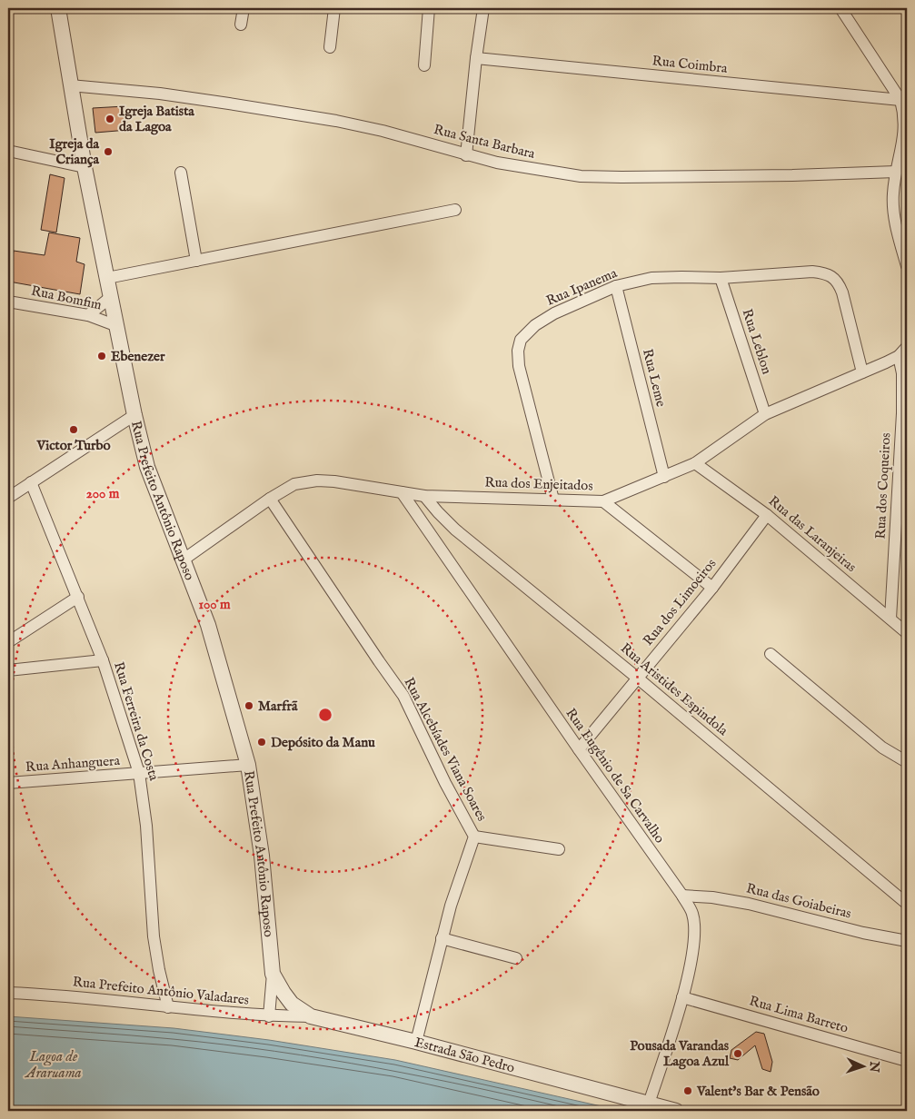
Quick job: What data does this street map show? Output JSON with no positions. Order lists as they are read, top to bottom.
{
  "streets": {
    "street": [
      "Rua Coimbra",
      "Rua Santa Barbara",
      "Rua Ipanema",
      "Rua Bomfim",
      "Rua Leblon",
      "Rua Leme",
      "Rua dos Enjeitados",
      "Rua dos Coqueiros",
      "Rua Prefeito Antônio Raposo",
      "Rua das Laranjeiras",
      "Rua dos Limoeiros",
      "Rua Aristides Espindola",
      "Rua Ferreira da Costa",
      "Rua Alcebíades Viana Soares",
      "Rua Anhanguera",
      "Rua Eugênio de Sa Carvalho",
      "Rua das Goiabeiras",
      "Rua Prefeito Antônio Valadares",
      "Rua Lima Barreto",
      "Estrada São Pedro"
    ]
  },
  "crossings": [
    ["Rua Santa Barbara", "Rua Prefeito Antônio Raposo"],
    ["Rua Ipanema", "Rua Leblon"],
    ["Rua Ipanema", "Rua Leme"],
    ["Rua Ipanema", "Rua dos Enjeitados"],
    ["Rua Bomfim", "Rua Prefeito Antônio Raposo"],
    ["Rua Leblon", "Rua dos Enjeitados"],
    ["Rua Leme", "Rua dos Enjeitados"],
    ["Rua dos Enjeitados", "Rua dos Coqueiros"],
    ["Rua dos Enjeitados", "Rua Prefeito Antônio Raposo"],
    ["Rua dos Enjeitados", "Rua das Laranjeiras"],
    ["Rua dos Enjeitados", "Rua Aristides Espindola"],
    ["Rua dos Enjeitados", "Rua Alcebíades Viana Soares"],
    ["Rua dos Enjeitados", "Rua Eugênio de Sa Carvalho"],
    ["Rua dos Coqueiros", "Rua das Laranjeiras"],
    ["Rua Prefeito Antônio Raposo", "Rua Anhanguera"],
    ["Rua Prefeito Antônio Raposo", "Rua Prefeito Antônio Valadares"],
    ["Rua Prefeito Antônio Raposo", "Estrada São Pedro"],
    ["Rua das Laranjeiras", "Rua dos Limoeiros"],
    ["Rua dos Limoeiros", "Rua Aristides Espindola"],
    ["Rua dos Limoeiros", "Rua Eugênio de Sa Carvalho"],
    ["Rua Ferreira da Costa", "Rua Anhanguera"],
    ["Rua Ferreira da Costa", "Rua Prefeito Antônio Valadares"],
    ["Rua Alcebíades Viana Soares", "Estrada São Pedro"],
    ["Rua Eugênio de Sa Carvalho", "Rua das Goiabeiras"],
    ["Rua Eugênio de Sa Carvalho", "Rua Lima Barreto"],
    ["Rua Eugênio de Sa Carvalho", "Estrada São Pedro"],
    ["Rua Prefeito Antônio Valadares", "Estrada São Pedro"]
  ],
  "water": ["Lagoa de Araruama"],
  "places": [
    "Igreja Batista da Lagoa",
    "Igreja da Criança",
    "Ebenezer",
    "Victor Turbo",
    "Marfrã",
    "Depósito da Manu",
    "Pousada Varandas Lagoa Azul",
    "Valent's Bar & Pensão"
  ],
  "north": "right",
  "rings": ["200 m", "100 m"]
}
